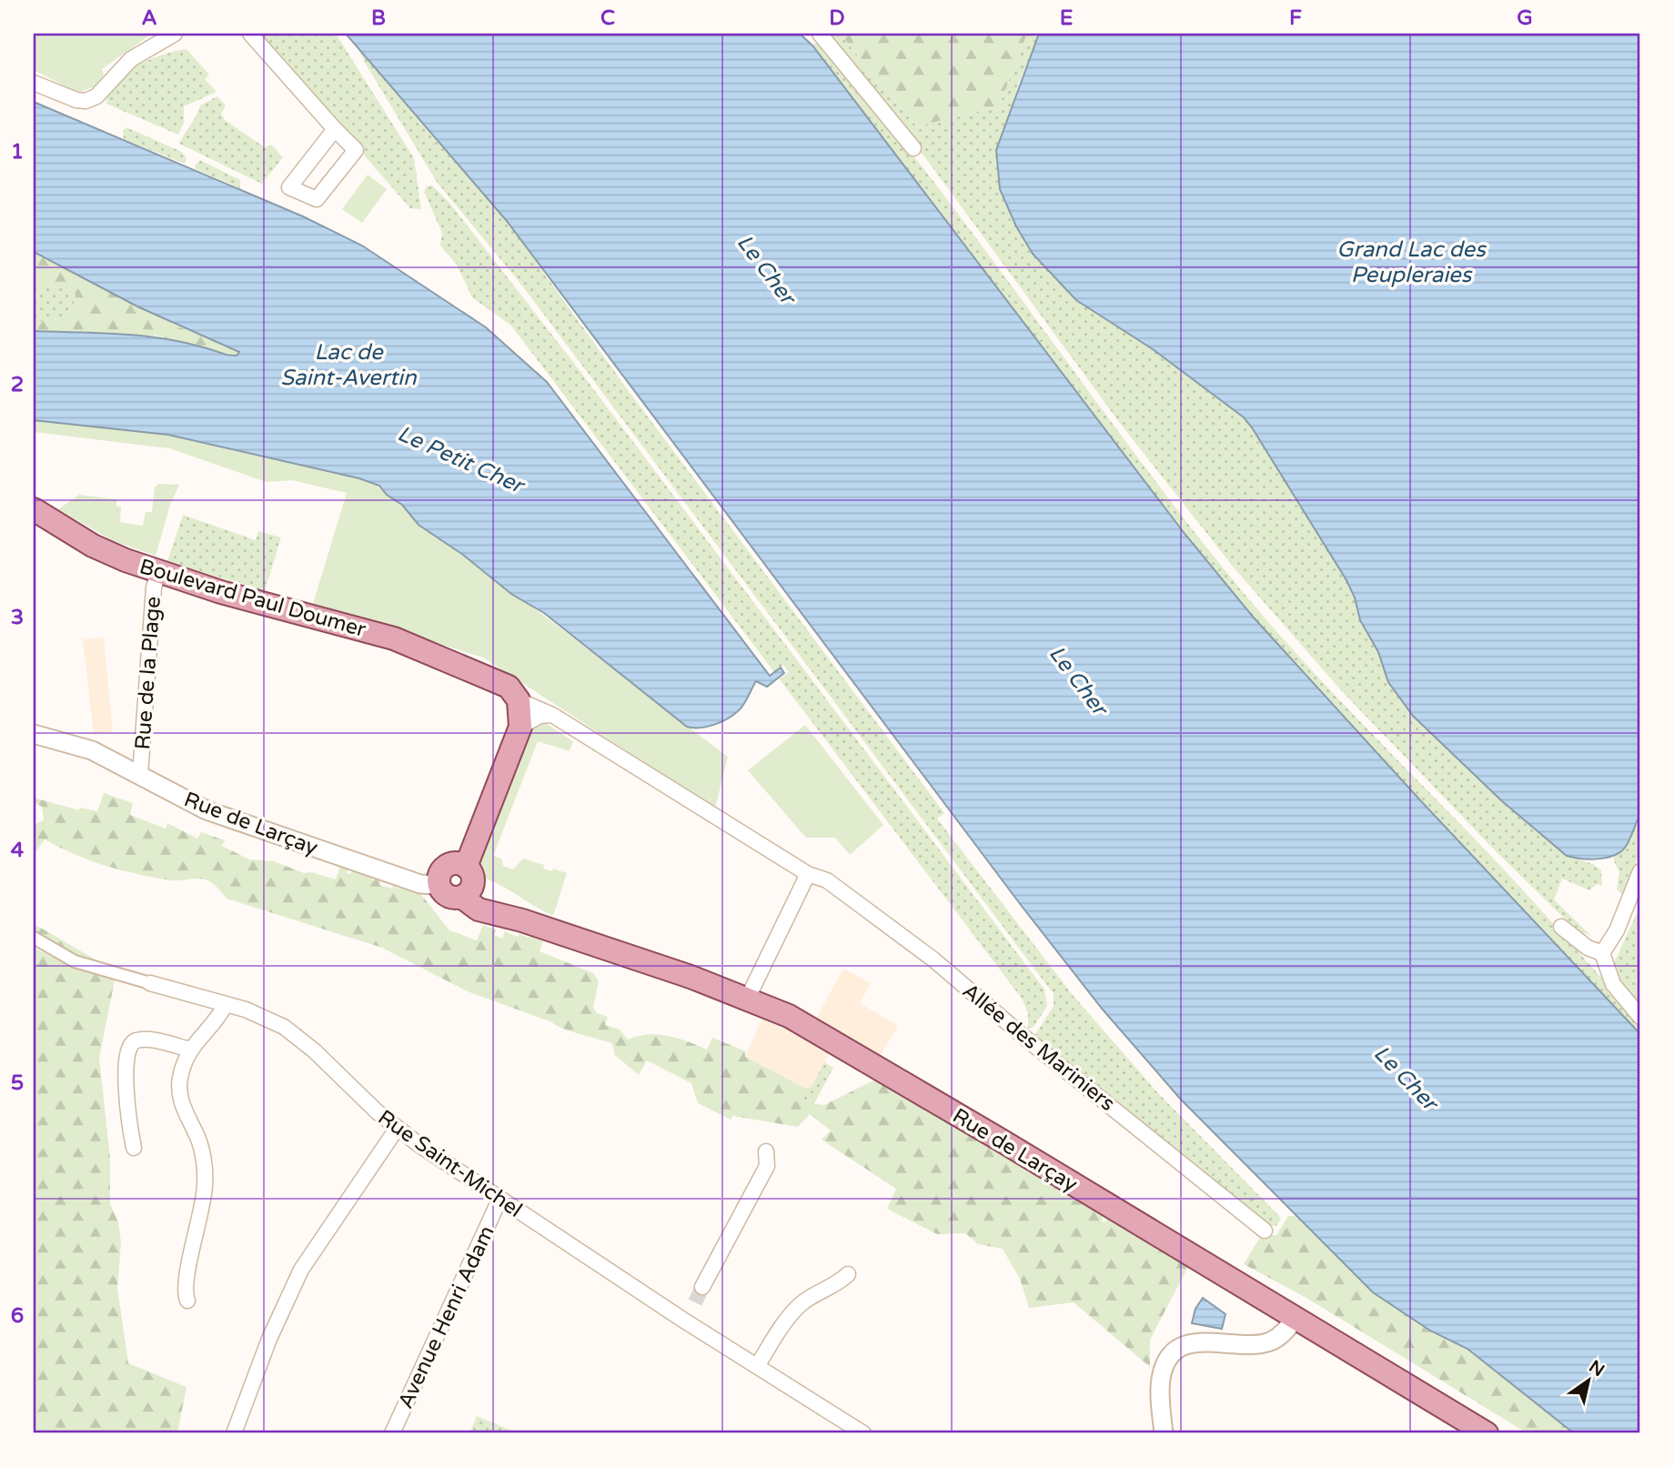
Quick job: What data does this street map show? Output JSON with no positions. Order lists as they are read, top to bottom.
{
  "streets": {
    "main road": ["Boulevard Paul Doumer", "Rue de Larçay"],
    "street": [
      "Rue de la Plage",
      "Allée des Mariniers",
      "Rue Saint-Michel",
      "Avenue Henri Adam"
    ]
  },
  "crossings": [
    ["Boulevard Paul Doumer", "Rue de la Plage"],
    ["Boulevard Paul Doumer", "Allée des Mariniers"],
    ["Rue de la Plage", "Rue de Larçay"],
    ["Rue Saint-Michel", "Avenue Henri Adam"]
  ],
  "water": [
    "Grand Lac des Peupleraies",
    "Le Cher",
    "Lac de Saint-Avertin",
    "Le Petit Cher"
  ],
  "north": "top right",
  "grid": {
    "columns": [
      "A",
      "B",
      "C",
      "D",
      "E",
      "F",
      "G"
    ],
    "rows": [
      "1",
      "2",
      "3",
      "4",
      "5",
      "6"
    ]
  }
}
